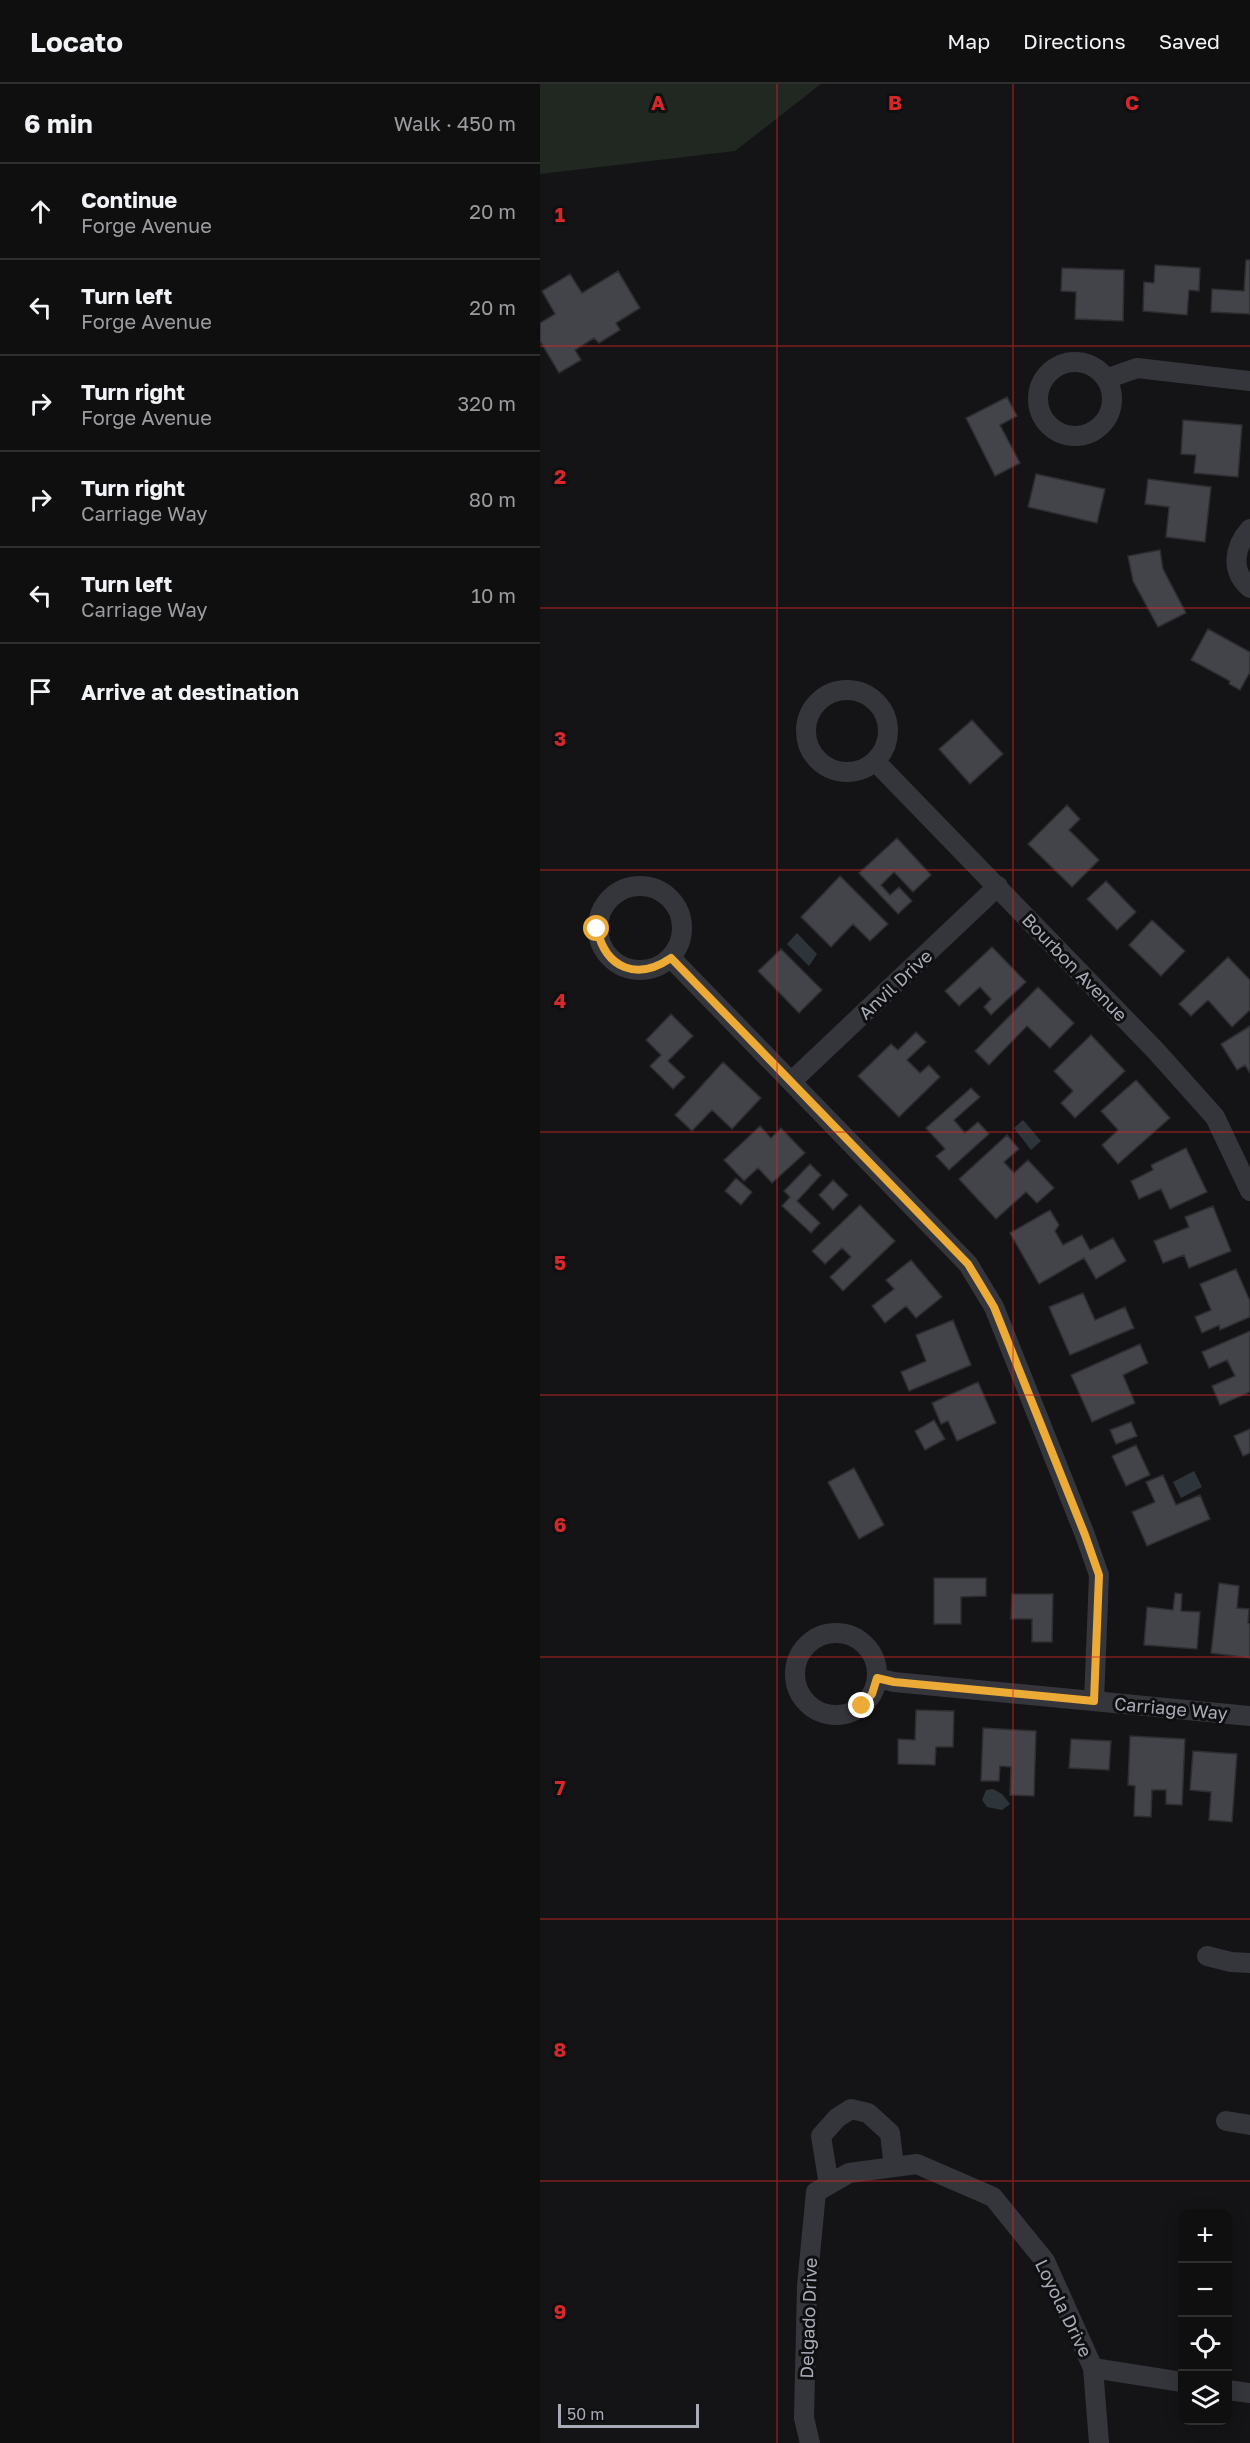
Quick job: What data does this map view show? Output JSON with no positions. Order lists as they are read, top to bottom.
{
  "streets": {
    "street": [
      "Bourbon Avenue",
      "Anvil Drive",
      "Carriage Way",
      "Loyola Drive",
      "Delgado Drive"
    ]
  },
  "crossings": [
    ["Bourbon Avenue", "Anvil Drive"],
    ["Loyola Drive", "Delgado Drive"]
  ],
  "scale_bar": "50 m",
  "page": {
    "header": "Locato",
    "nav": ["Map", "Directions", "Saved"],
    "heading": ["6 min", "Walk · 450 m"],
    "list": [
      ["Continue", "Forge Avenue", "20 m"],
      ["Turn left", "Forge Avenue", "20 m"],
      ["Turn right", "Forge Avenue", "320 m"],
      ["Turn right", "Carriage Way", "80 m"],
      ["Turn left", "Carriage Way", "10 m"],
      "Arrive at destination"
    ],
    "map_buttons": ["+", "−"],
    "scale": "50 m"
  },
  "grid": {
    "columns": ["A", "B", "C"],
    "rows": [
      "1",
      "2",
      "3",
      "4",
      "5",
      "6",
      "7",
      "8",
      "9"
    ]
  }
}
